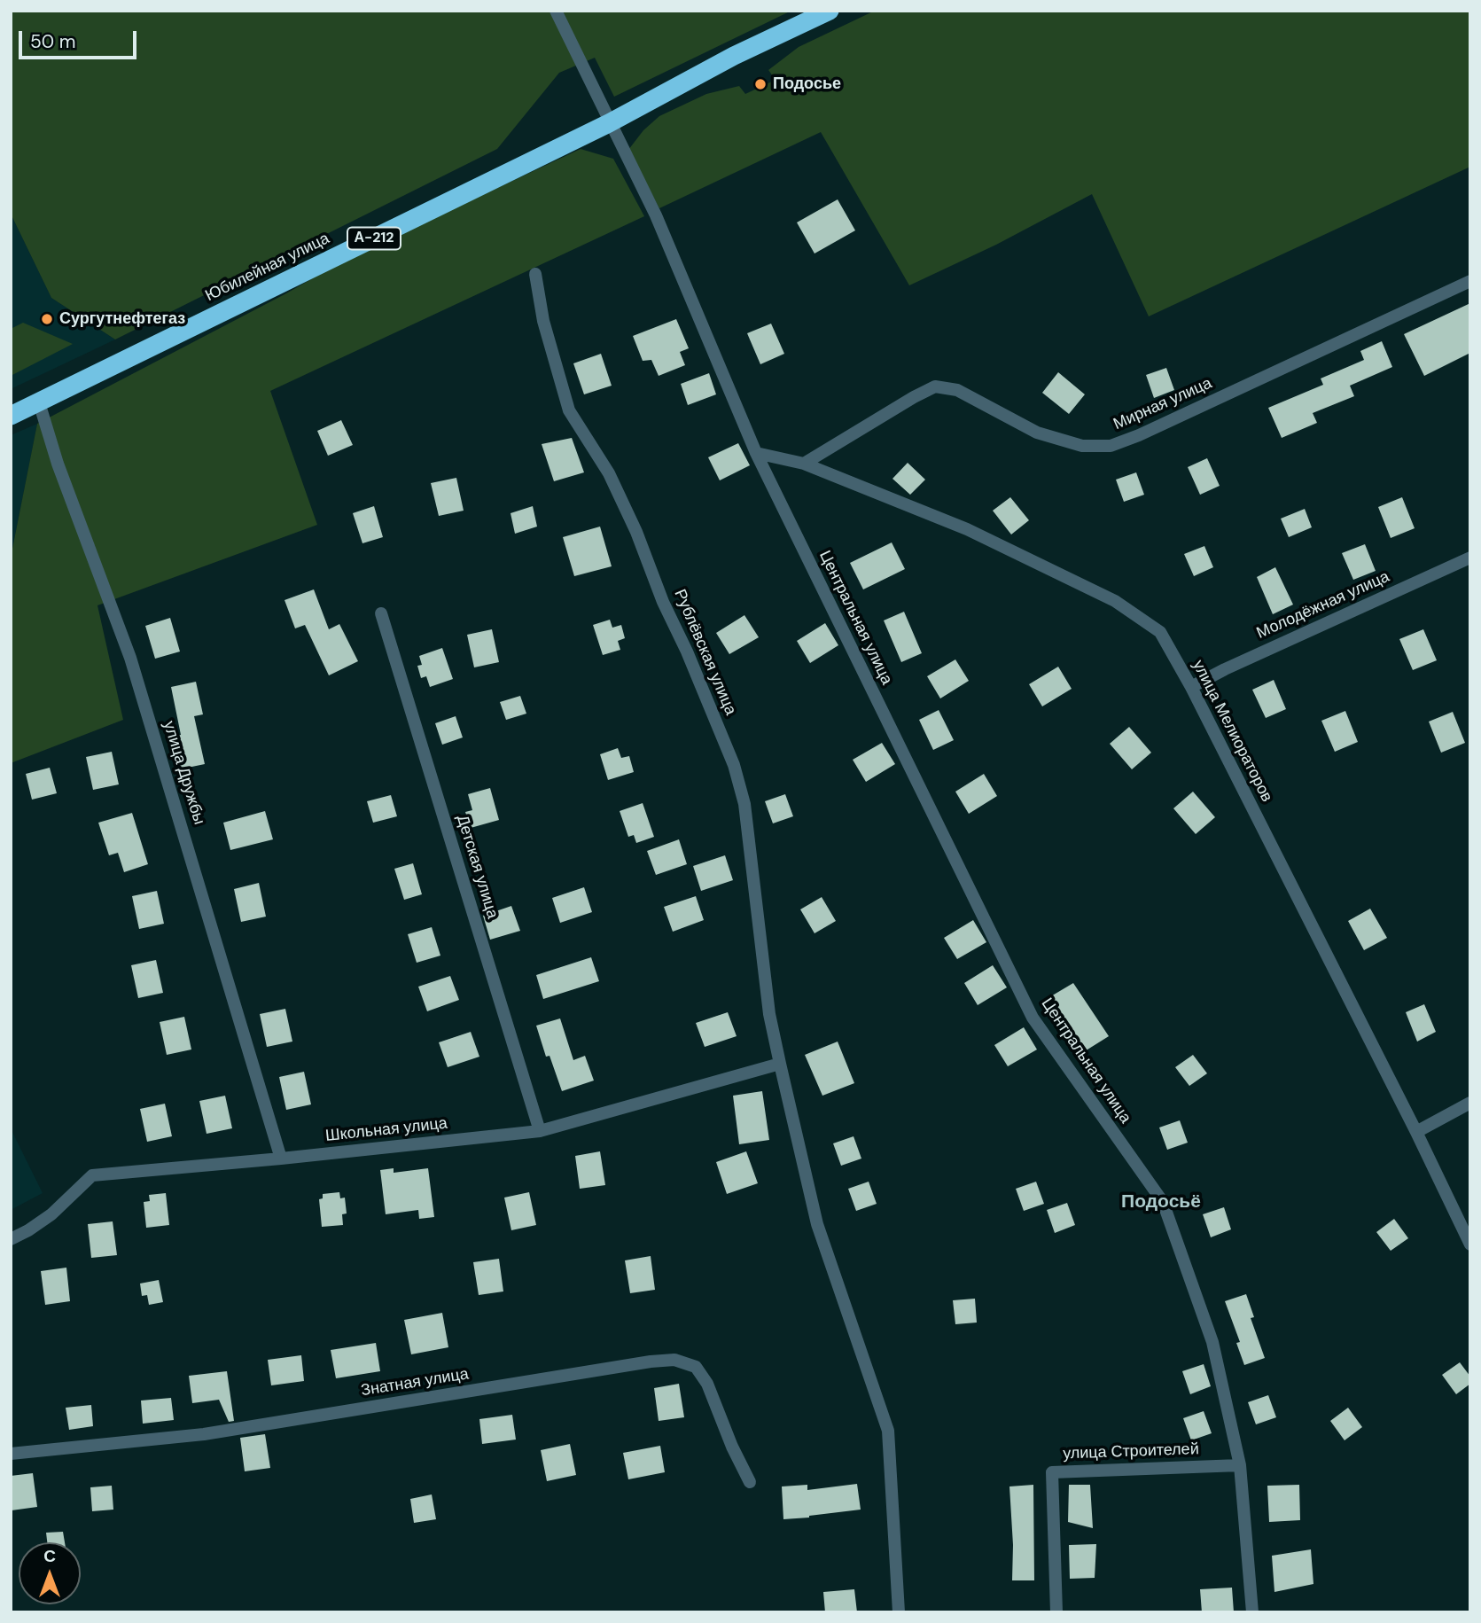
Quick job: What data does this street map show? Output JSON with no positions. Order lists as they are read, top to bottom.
{
  "streets": {
    "highway": ["А-212", "Юбилейная улица"],
    "street": [
      "Мирная улица",
      "Молодёжная улица",
      "Центральная улица",
      "Рублёвская улица",
      "улица Мелиораторов",
      "улица Дружбы",
      "Детская улица",
      "Школьная улица",
      "Знатная улица",
      "улица Строителей"
    ]
  },
  "crossings": [
    ["А-212", "Юбилейная улица"],
    ["А-212", "Центральная улица"],
    ["Юбилейная улица", "Центральная улица"],
    ["Юбилейная улица", "улица Дружбы"],
    ["Мирная улица", "улица Мелиораторов"],
    ["Молодёжная улица", "улица Мелиораторов"],
    ["Центральная улица", "улица Мелиораторов"],
    ["Центральная улица", "улица Строителей"],
    ["Рублёвская улица", "Школьная улица"],
    ["улица Дружбы", "Школьная улица"],
    ["Детская улица", "Школьная улица"]
  ],
  "districts": ["Подосьё"],
  "places": ["Подосье", "Сургутнефтегаз"],
  "scale_bar": "50 m",
  "north": "top"
}
